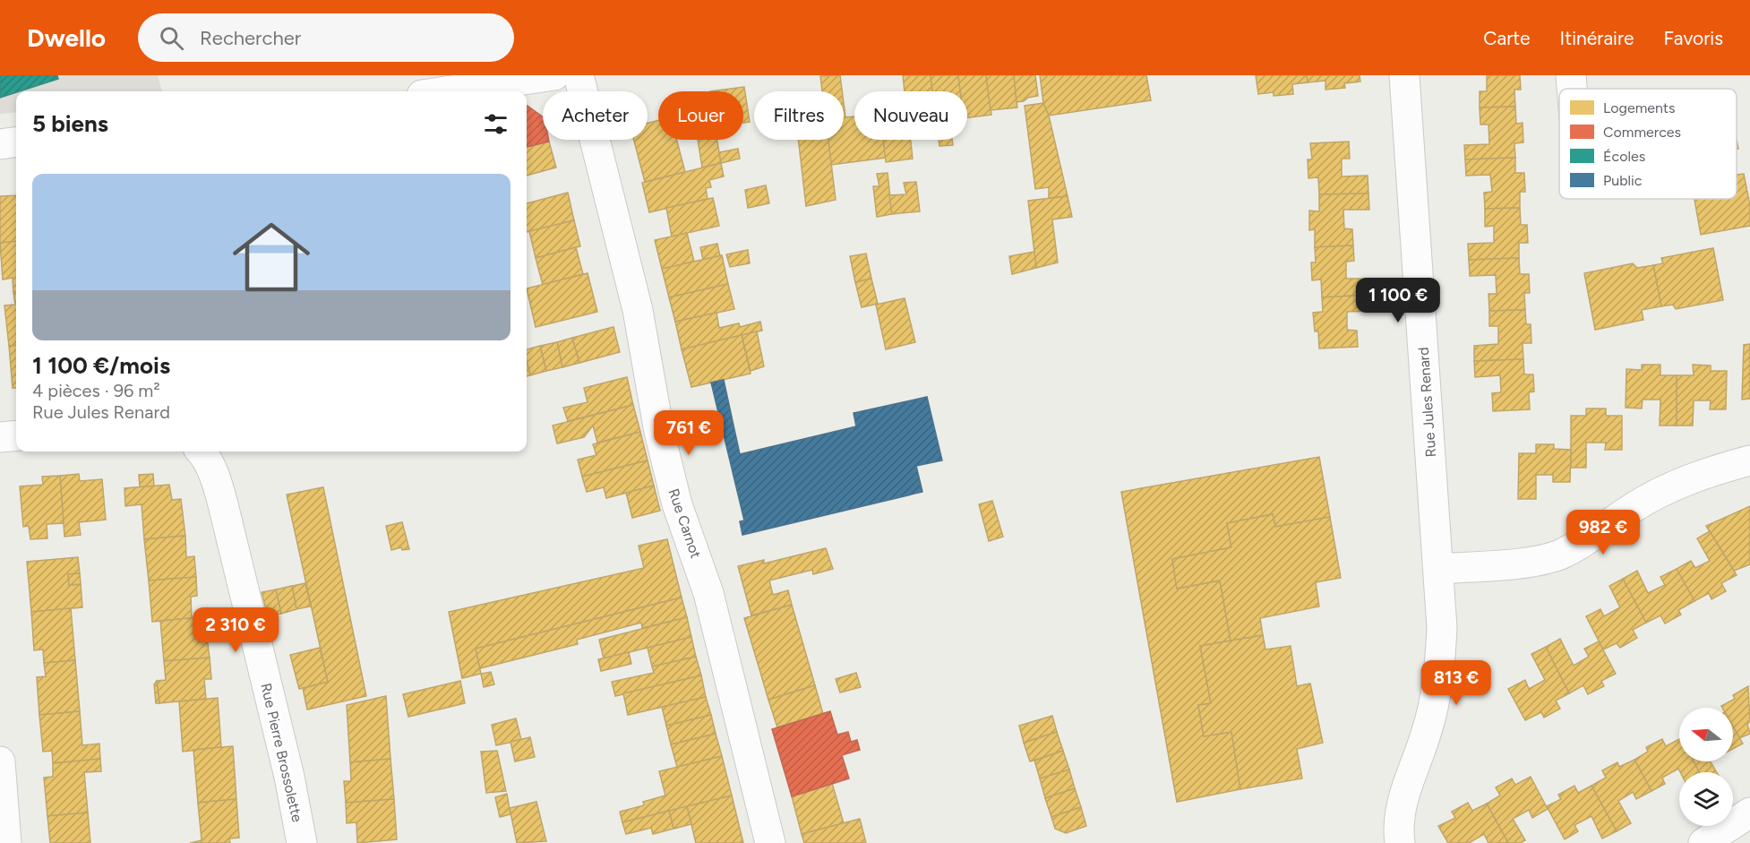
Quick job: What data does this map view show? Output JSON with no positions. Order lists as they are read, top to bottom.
{
  "streets": {
    "street": ["Rue Jules Renard", "Rue Carnot", "Rue Pierre Brossolette"]
  },
  "legend": [
    "Logements",
    "Commerces",
    "Écoles",
    "Public"
  ],
  "north": "left",
  "page": {
    "header": "Dwello",
    "search": "Rechercher",
    "nav": ["Carte", "Itinéraire", "Favoris"],
    "chip": [
      "Acheter",
      "Louer",
      "Filtres",
      "Nouveau"
    ],
    "heading": "5 biens",
    "list": [
      {
        "name": "1 100 €/mois",
        "note": "4 pièces · 96 m² · Rue Jules Renard"
      }
    ],
    "price": [
      "1 100 €",
      "761 €",
      "982 €",
      "2 310 €",
      "813 €"
    ]
  }
}
